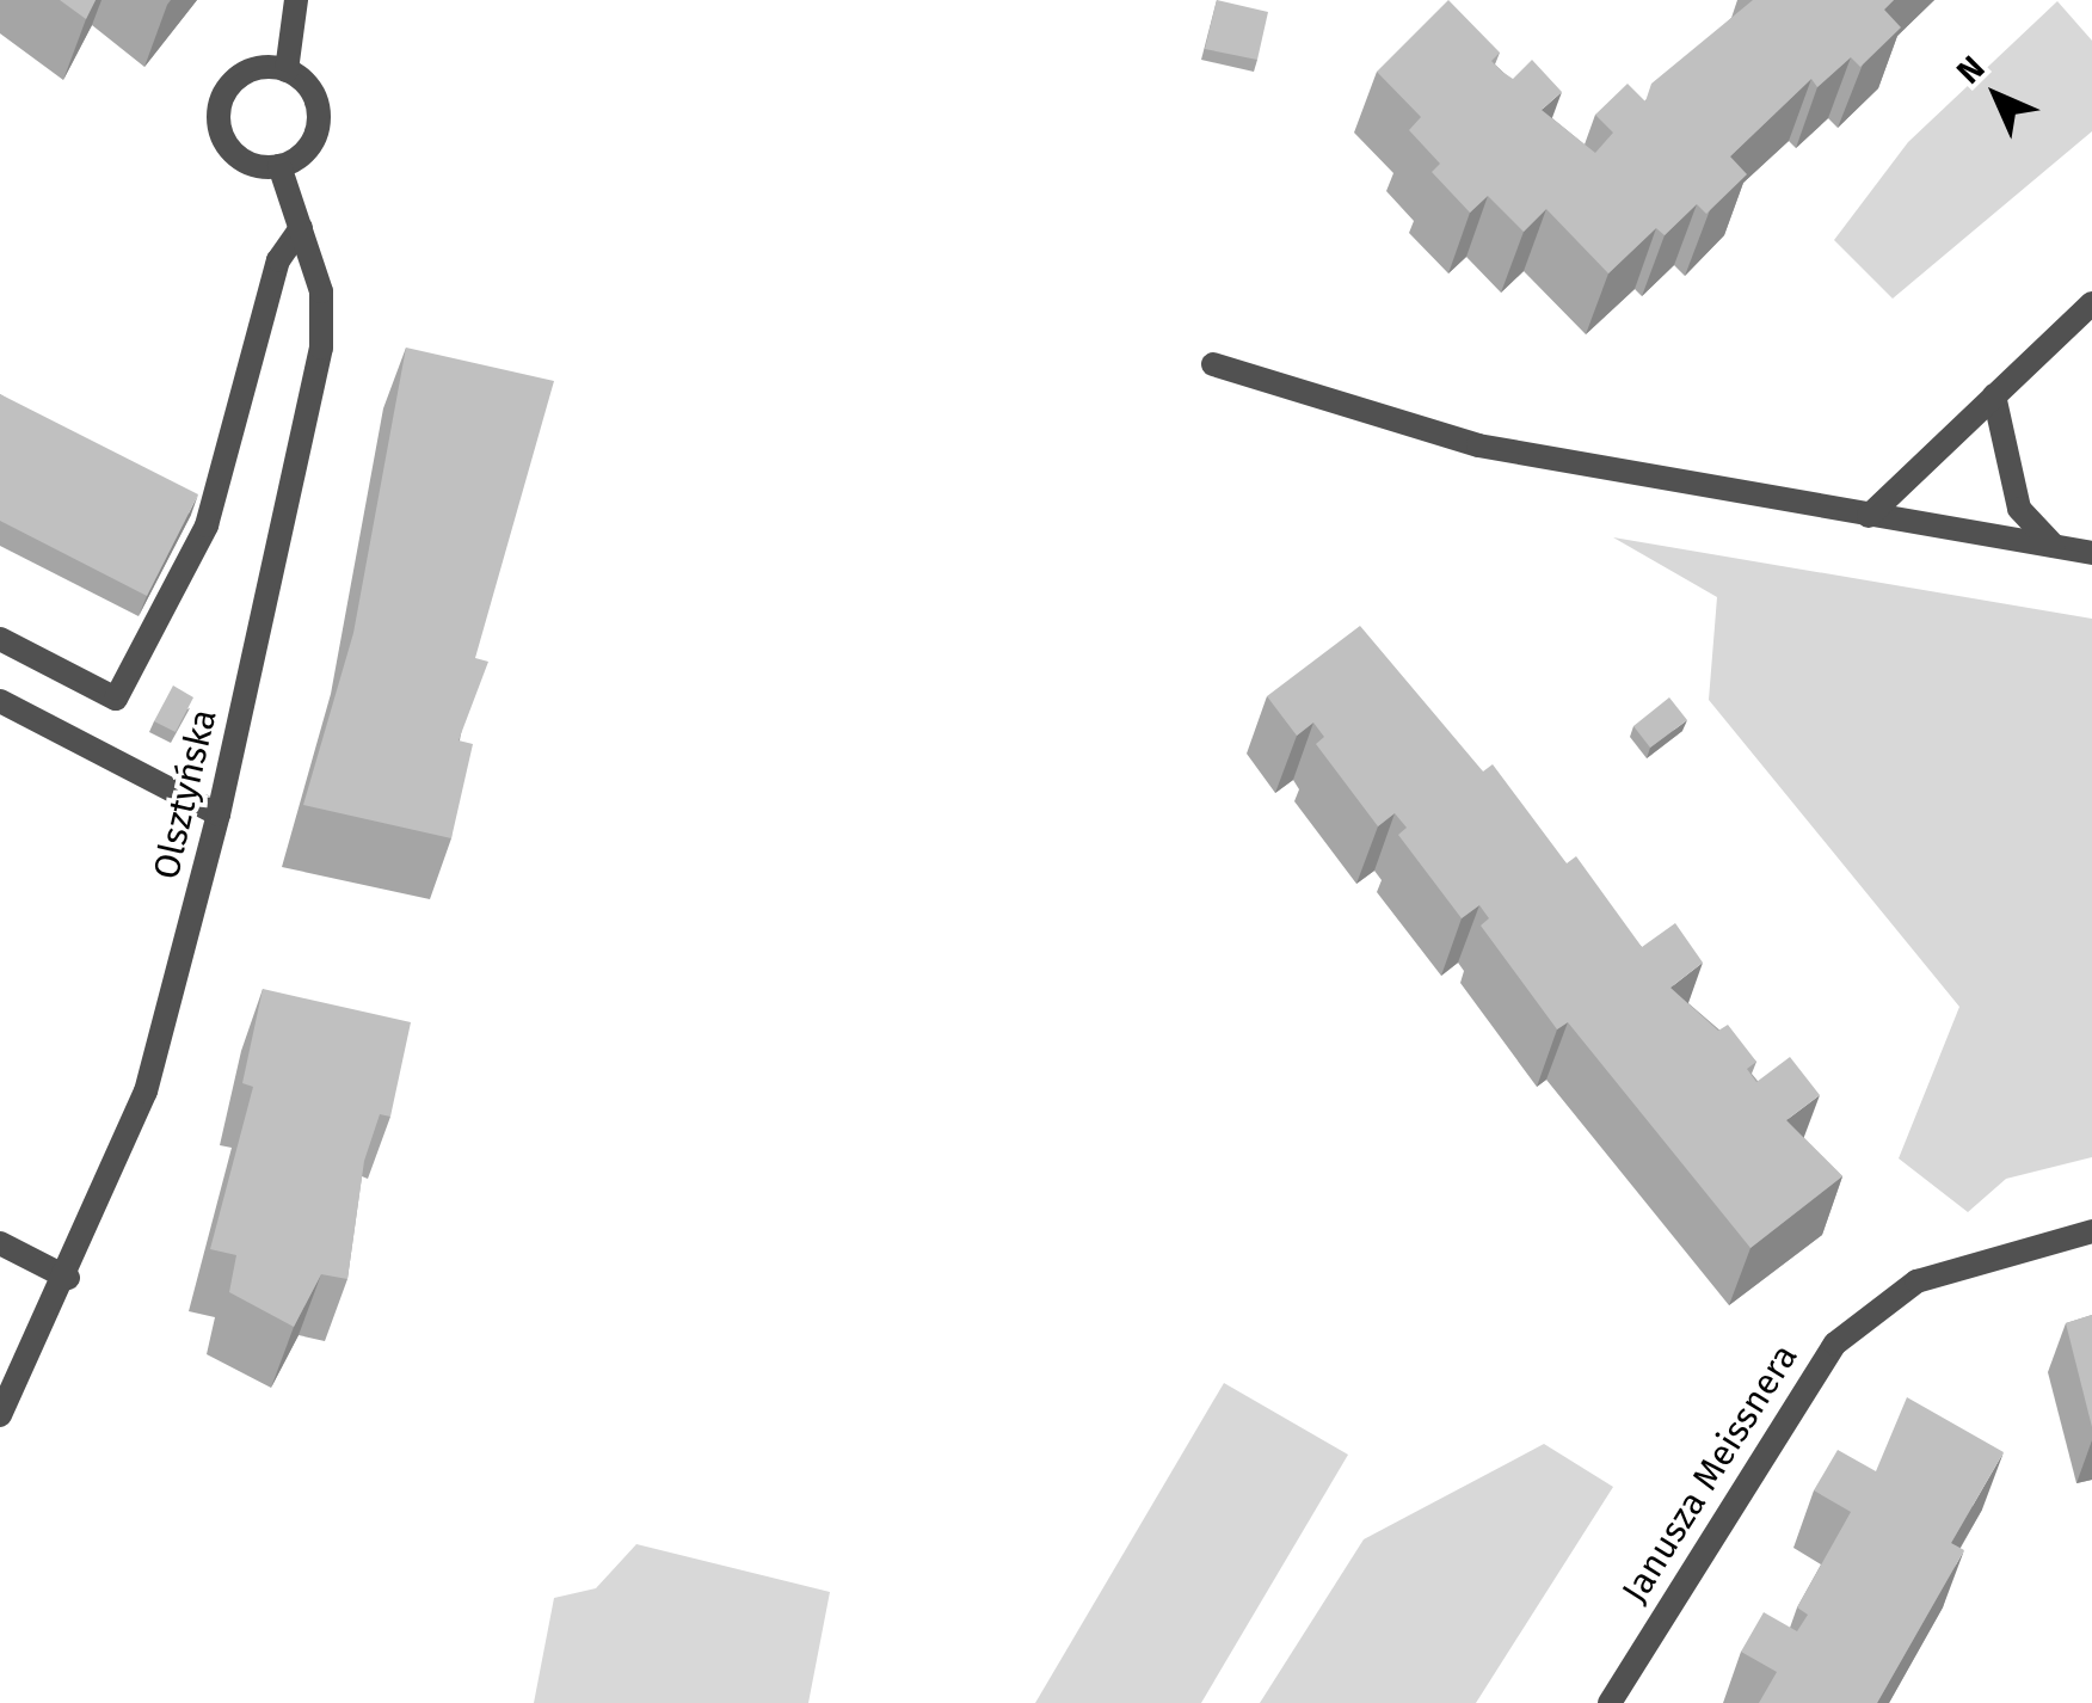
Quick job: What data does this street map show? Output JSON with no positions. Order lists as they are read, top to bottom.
{
  "streets": {
    "street": ["Olsztyńska", "Janusza Meissnera"]
  },
  "north": "top left"
}
